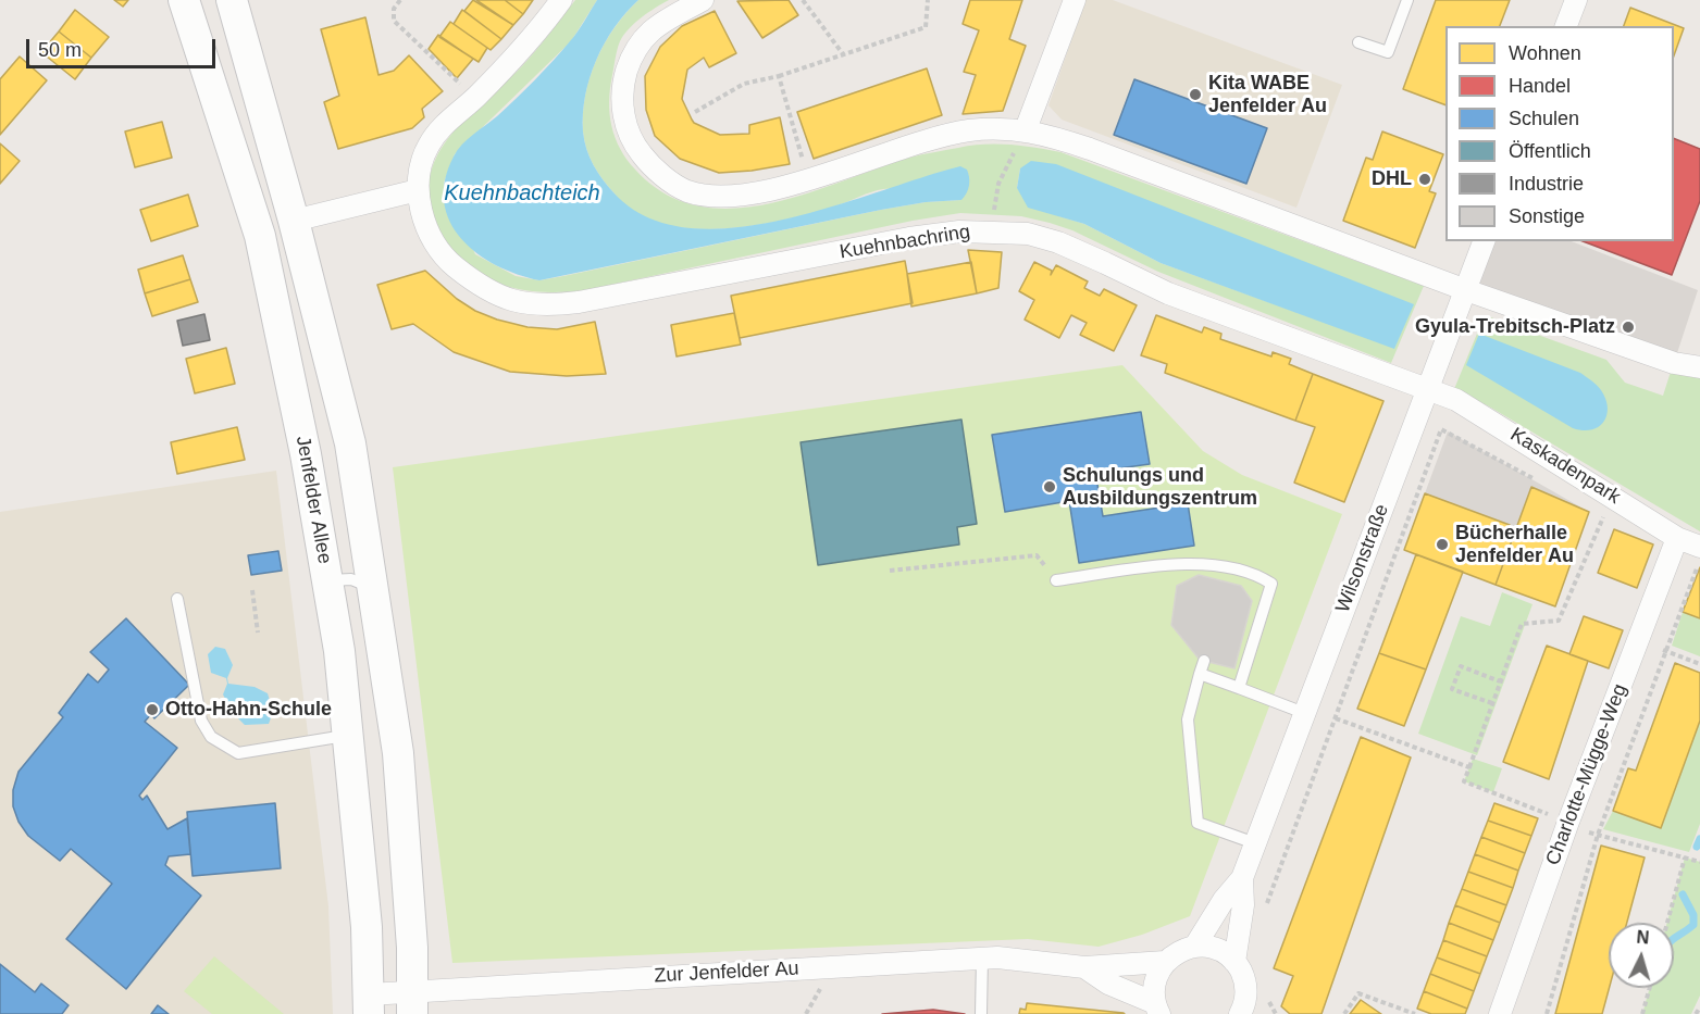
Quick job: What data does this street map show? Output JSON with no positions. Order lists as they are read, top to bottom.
{
  "streets": {
    "main road": ["Jenfelder Allee"],
    "street": [
      "Kuehnbachring",
      "Kaskadenpark",
      "Wilsonstraße",
      "Charlotte-Mügge-Weg",
      "Zur Jenfelder Au"
    ]
  },
  "crossings": [
    ["Kuehnbachring", "Kaskadenpark"],
    ["Kuehnbachring", "Wilsonstraße"],
    ["Kaskadenpark", "Wilsonstraße"],
    ["Kaskadenpark", "Charlotte-Mügge-Weg"],
    ["Jenfelder Allee", "Zur Jenfelder Au"]
  ],
  "water": ["Kuehnbachteich"],
  "places": [
    "Kita WABE Jenfelder Au",
    "DHL",
    "Gyula-Trebitsch-Platz",
    "Schulungs und Ausbildungszentrum",
    "Bücherhalle Jenfelder Au",
    "Otto-Hahn-Schule"
  ],
  "legend": [
    "Wohnen",
    "Handel",
    "Schulen",
    "Öffentlich",
    "Industrie",
    "Sonstige"
  ],
  "scale_bar": "50 m",
  "north": "top"
}
